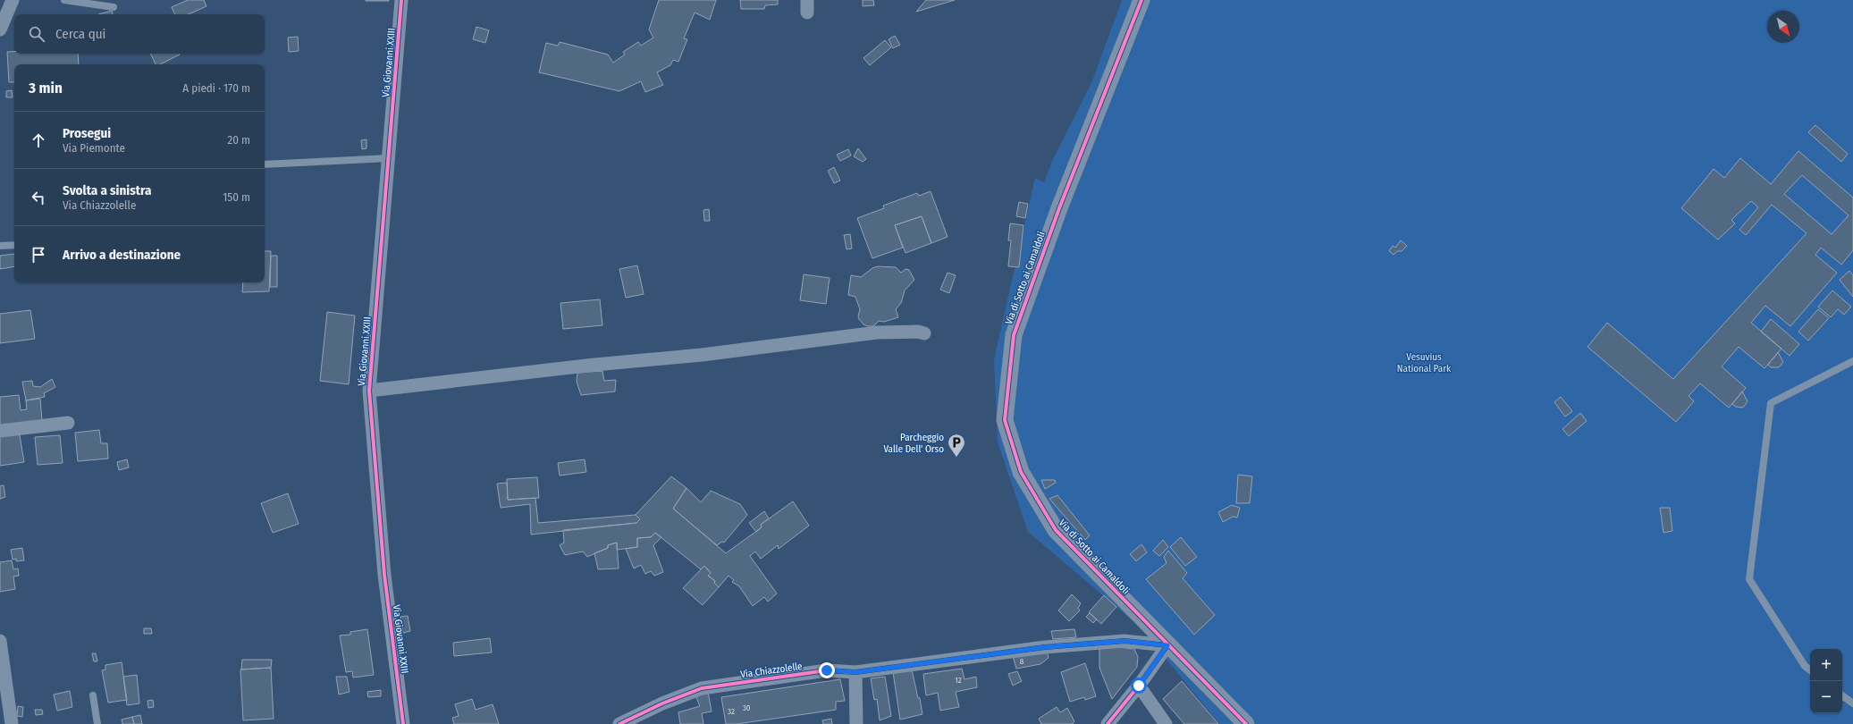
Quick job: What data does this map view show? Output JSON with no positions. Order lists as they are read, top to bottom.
{
  "streets": {
    "street": ["Via Giovanni XXIII", "Via di Sotto ai Camaldoli", "Via Chiazzolelle"]
  },
  "crossings": [
    ["Via di Sotto ai Camaldoli", "Via Chiazzolelle"]
  ],
  "parks": ["Vesuvius National Park"],
  "places": {
    "parking": ["Parcheggio Valle Dell' Orso"]
  },
  "house_numbers": [
    "8",
    "12",
    "30",
    "32"
  ],
  "north": "bottom right",
  "page": {
    "search": "Cerca qui",
    "heading": ["3 min", "A piedi · 170 m"],
    "list": [
      ["Prosegui", "Via Piemonte", "20 m"],
      ["Svolta a sinistra", "Via Chiazzolelle", "150 m"],
      "Arrivo a destinazione"
    ],
    "map_buttons": ["+", "−"]
  }
}
